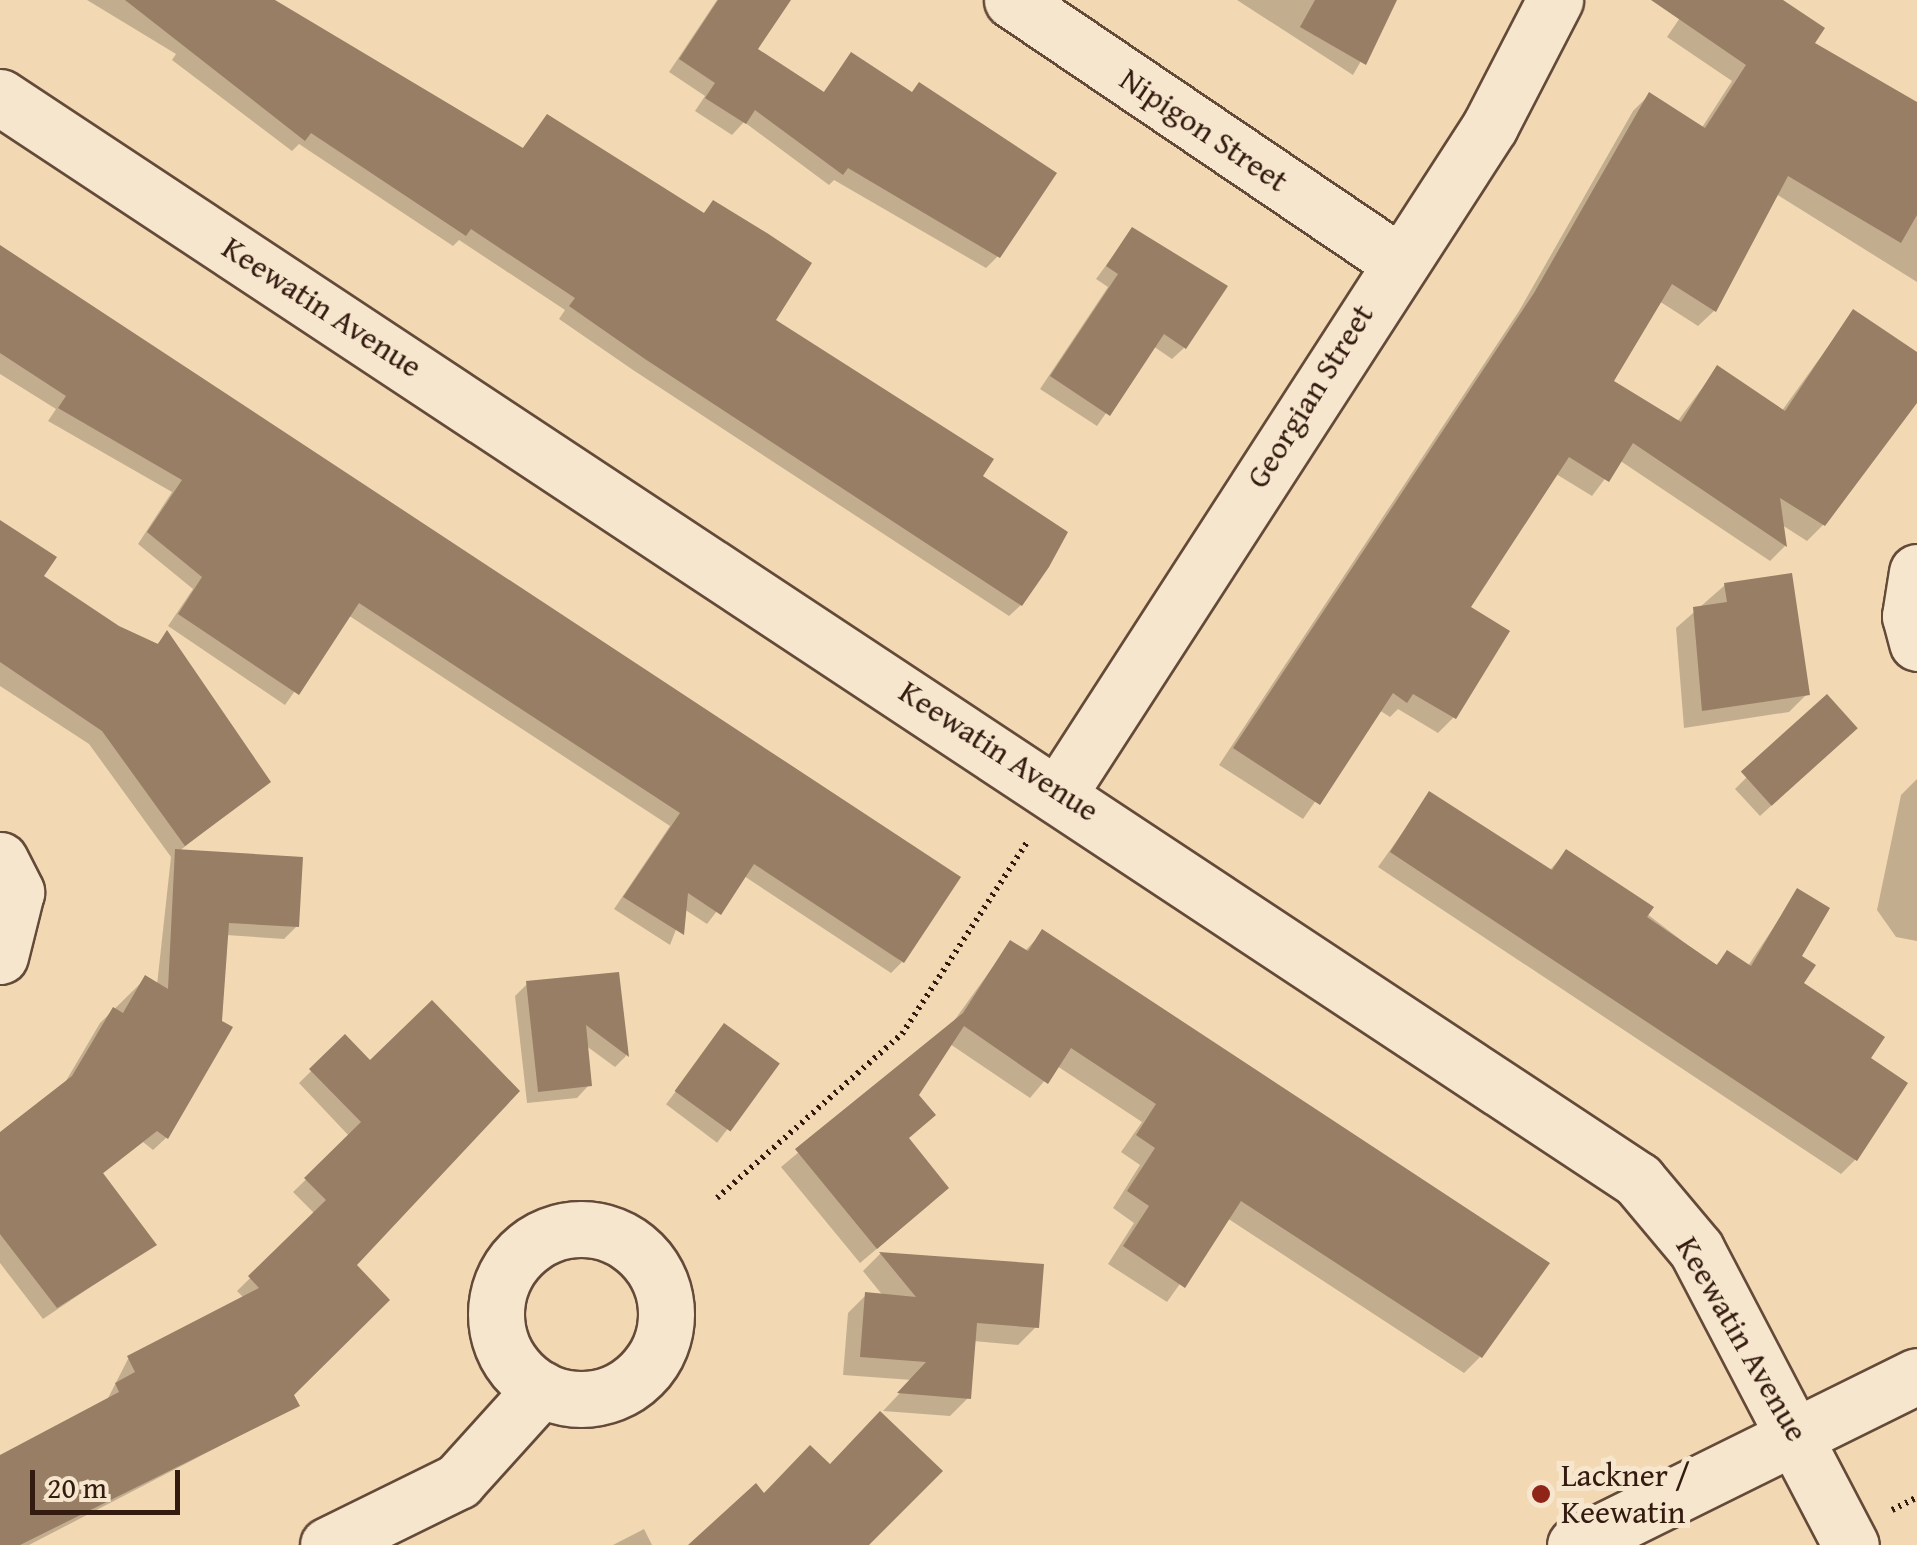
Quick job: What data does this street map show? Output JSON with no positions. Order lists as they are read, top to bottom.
{
  "streets": {
    "street": ["Nipigon Street", "Keewatin Avenue", "Georgian Street"]
  },
  "crossings": [
    ["Nipigon Street", "Georgian Street"],
    ["Keewatin Avenue", "Georgian Street"]
  ],
  "places": ["Lackner / Keewatin"],
  "scale_bar": "20 m"
}
